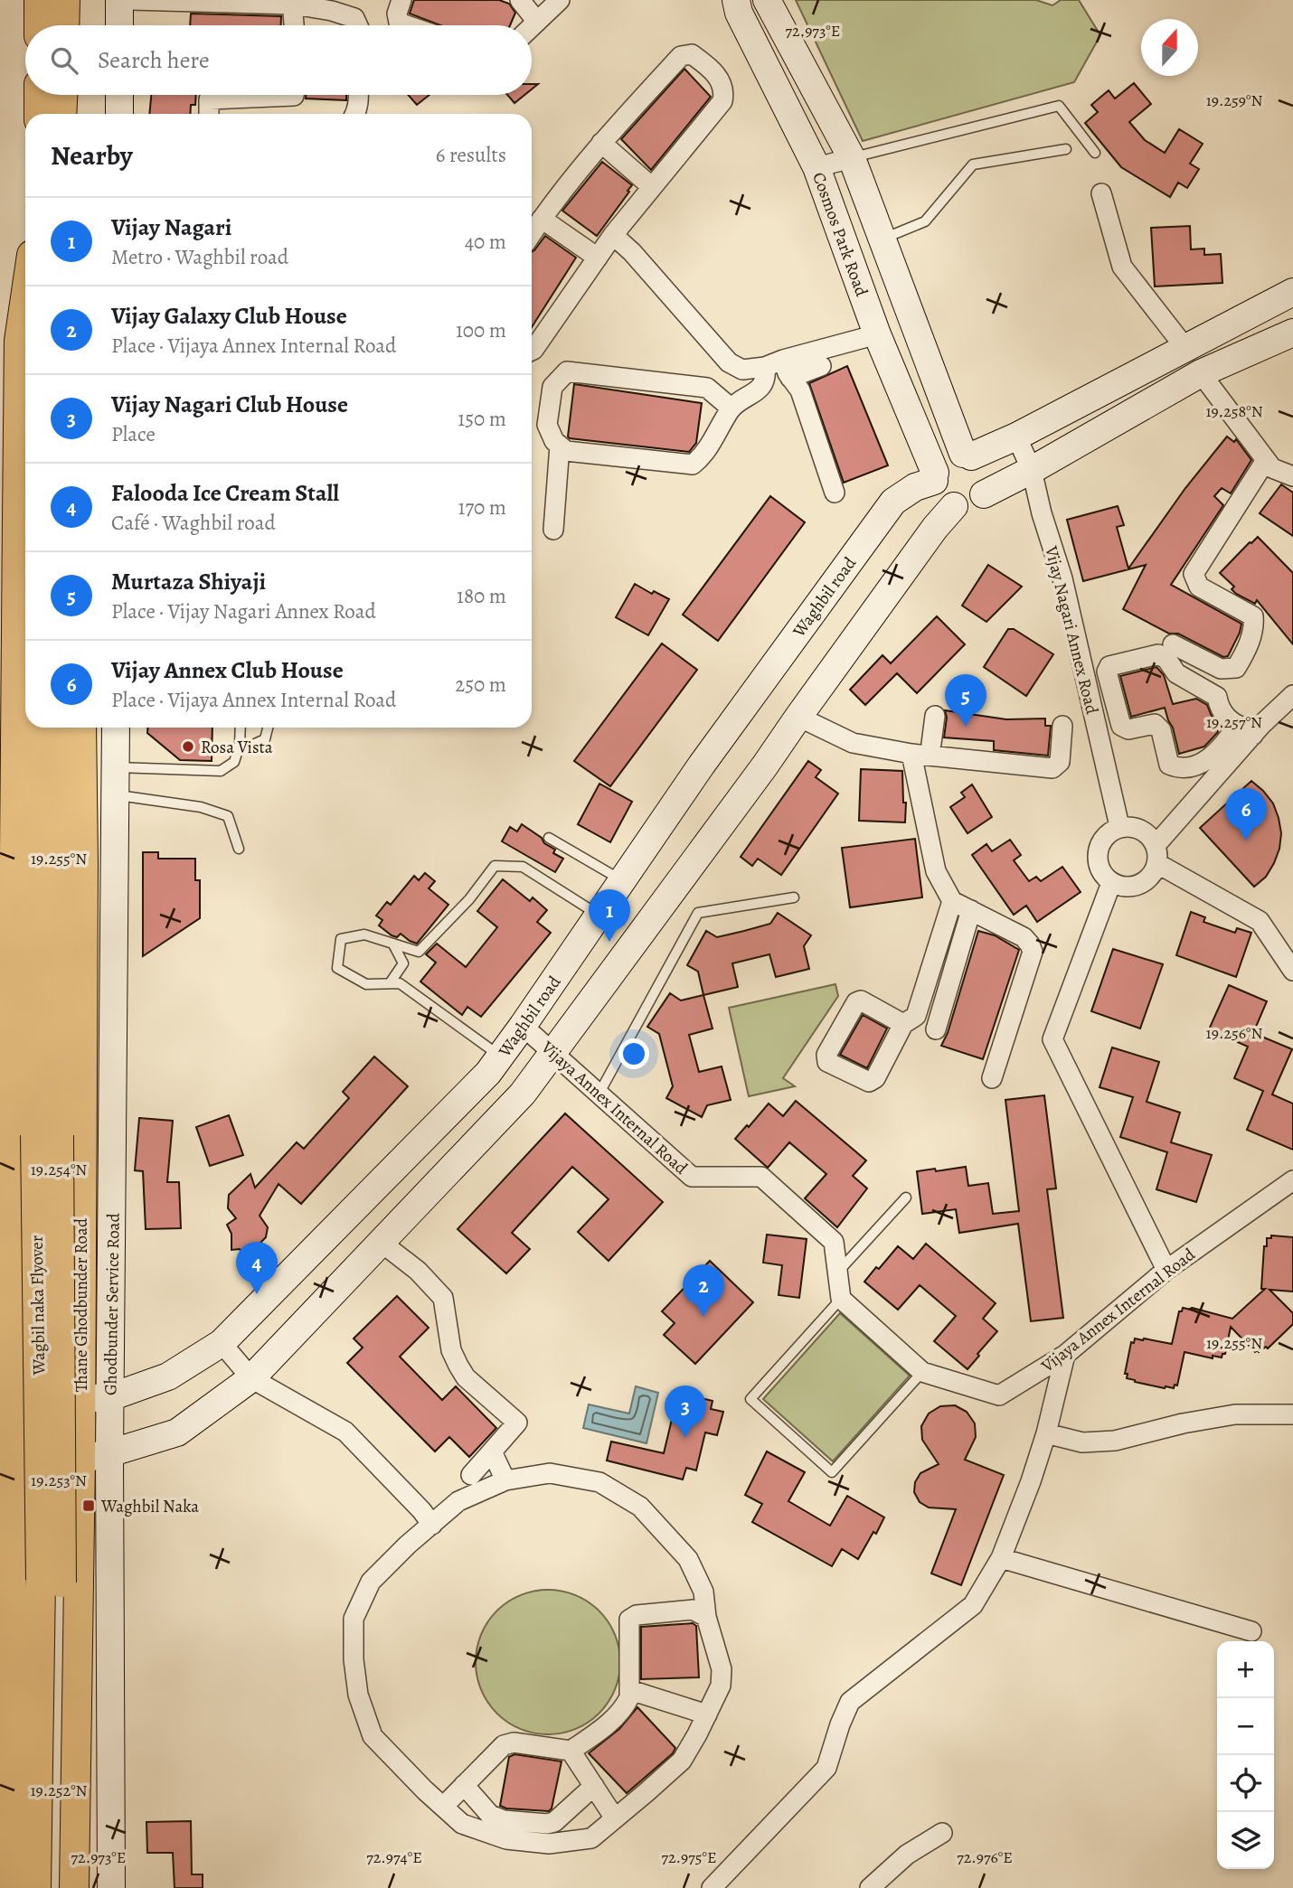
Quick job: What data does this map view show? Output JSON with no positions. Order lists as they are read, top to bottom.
{
  "streets": {
    "main road": [
      "Cosmos Park Road",
      "Waghbil road",
      "Ghodbunder Service Road",
      "Wagbil naka Flyover",
      "Thane Ghodbunder Road"
    ],
    "street": ["Vijay Nagari Annex Road", "Vijaya Annex Internal Road"]
  },
  "crossings": [
    ["Cosmos Park Road", "Waghbil road"],
    ["Waghbil road", "Vijaya Annex Internal Road"],
    ["Waghbil road", "Ghodbunder Service Road"],
    ["Waghbil road", "Thane Ghodbunder Road"]
  ],
  "places": {
    "other": ["Rosa Vista"],
    "transit": ["Waghbil Naka"]
  },
  "north": "top",
  "page": {
    "search": "Search here",
    "heading": ["Nearby", "6 results"],
    "list": [
      {
        "mark": "1",
        "name": "Vijay Nagari",
        "note": "Metro · Waghbil road",
        "value": "40 m"
      },
      {
        "mark": "2",
        "name": "Vijay Galaxy Club House",
        "note": "Place · Vijaya Annex Internal Road",
        "value": "100 m"
      },
      {
        "mark": "3",
        "name": "Vijay Nagari Club House",
        "note": "Place",
        "value": "150 m"
      },
      {
        "mark": "4",
        "name": "Falooda Ice Cream Stall",
        "note": "Café · Waghbil road",
        "value": "170 m"
      },
      {
        "mark": "5",
        "name": "Murtaza Shiyaji",
        "note": "Place · Vijay Nagari Annex Road",
        "value": "180 m"
      },
      {
        "mark": "6",
        "name": "Vijay Annex Club House",
        "note": "Place · Vijaya Annex Internal Road",
        "value": "250 m"
      }
    ],
    "pins": [
      "5",
      "6",
      "1",
      "4",
      "2",
      "3"
    ],
    "map_buttons": ["+", "−"]
  },
  "coordinates": [
    "72.973°E",
    "19.259°N",
    "19.258°N",
    "19.257°N",
    "19.255°N",
    "19.256°N",
    "19.254°N",
    "19.253°N",
    "19.252°N",
    "72.974°E",
    "72.975°E",
    "72.976°E"
  ]
}
